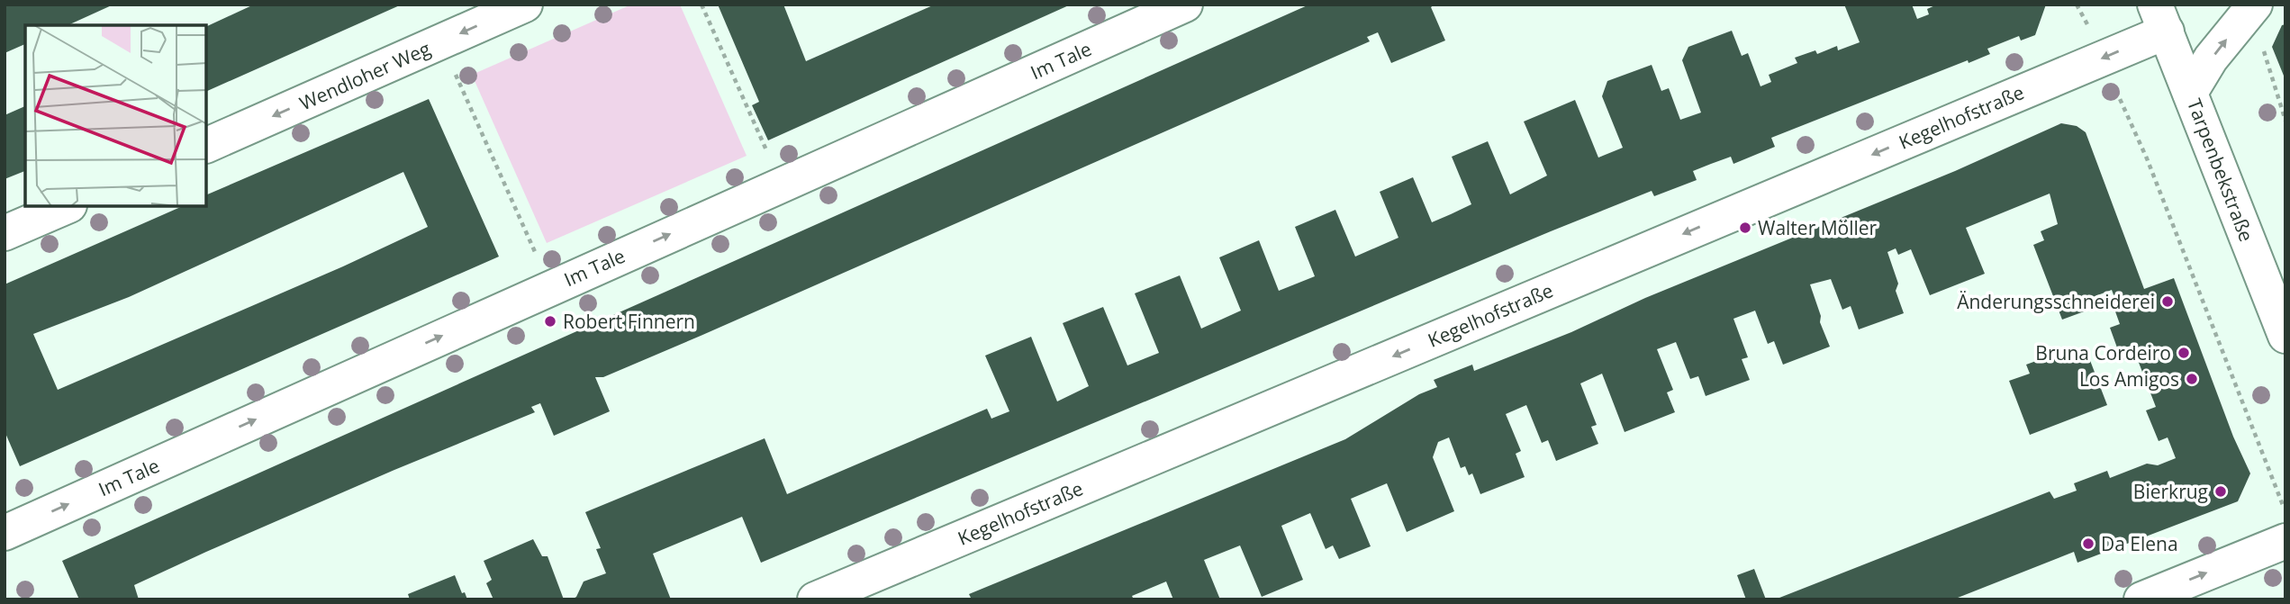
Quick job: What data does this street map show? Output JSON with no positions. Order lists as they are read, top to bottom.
{
  "streets": {
    "street": [
      "Im Tale",
      "Wendloher Weg",
      "Kegelhofstraße",
      "Tarpenbekstraße"
    ]
  },
  "crossings": [
    ["Kegelhofstraße", "Tarpenbekstraße"]
  ],
  "one_way": ["Im Tale", "Wendloher Weg", "Kegelhofstraße"],
  "places": [
    "Walter Möller",
    "Änderungsschneiderei",
    "Robert Finnern",
    "Bruna Cordeiro",
    "Los Amigos",
    "Bierkrug",
    "Da Elena"
  ]
}
